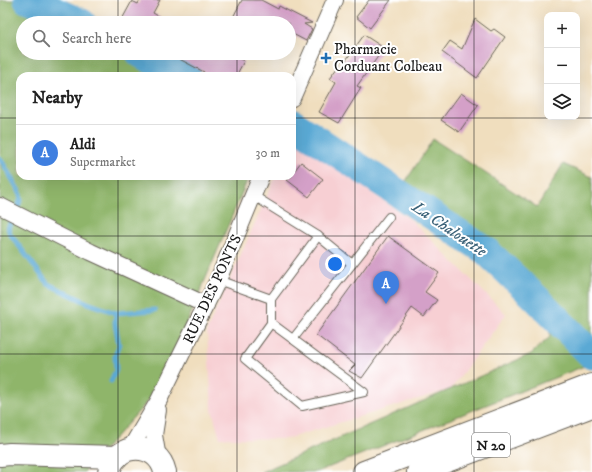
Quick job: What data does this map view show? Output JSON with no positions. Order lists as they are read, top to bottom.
{
  "streets": {
    "main road": ["N 20"],
    "street": ["RUE DES PONTS"]
  },
  "water": ["La Chalouette"],
  "places": {
    "health": ["Pharmacie Corduant Colbeau"]
  },
  "page": {
    "map_buttons": ["+", "−"],
    "search": "Search here",
    "heading": "Nearby",
    "list": [
      {
        "mark": "A",
        "name": "Aldi",
        "note": "Supermarket",
        "value": "30 m"
      }
    ],
    "pins": "A"
  }
}
